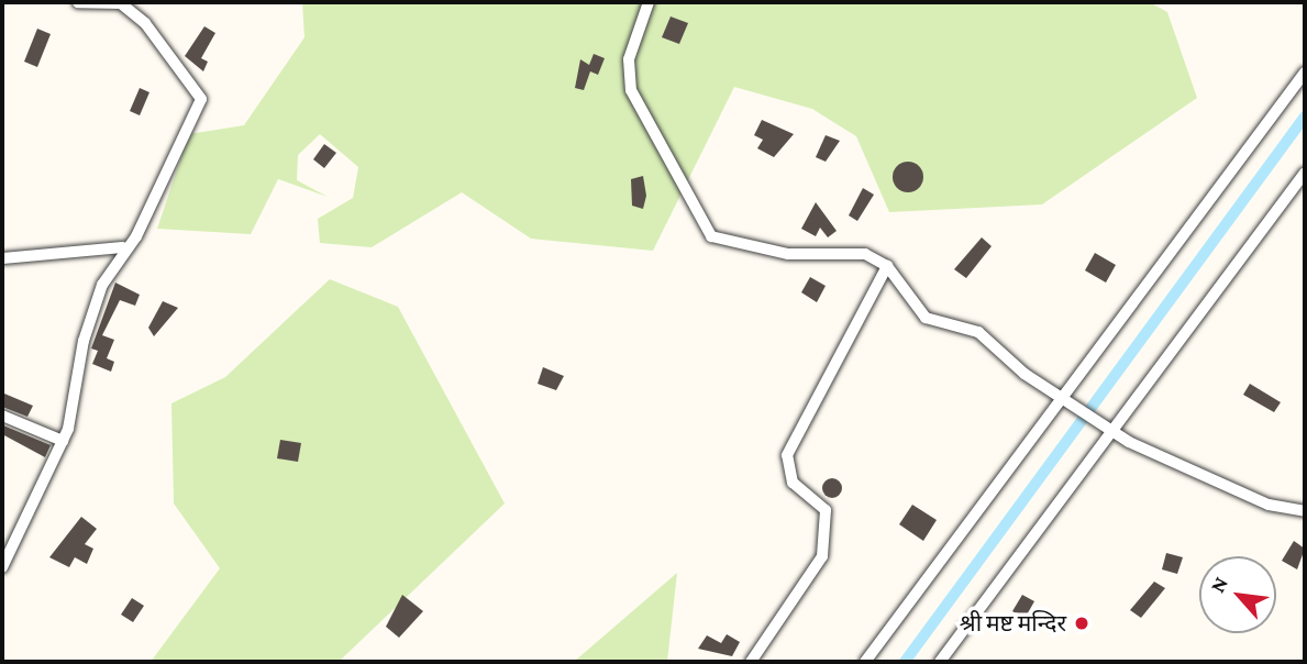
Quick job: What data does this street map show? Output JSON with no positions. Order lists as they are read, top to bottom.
{
  "places": ["श्री मष्ट मन्दिर"],
  "north": "top left"
}
